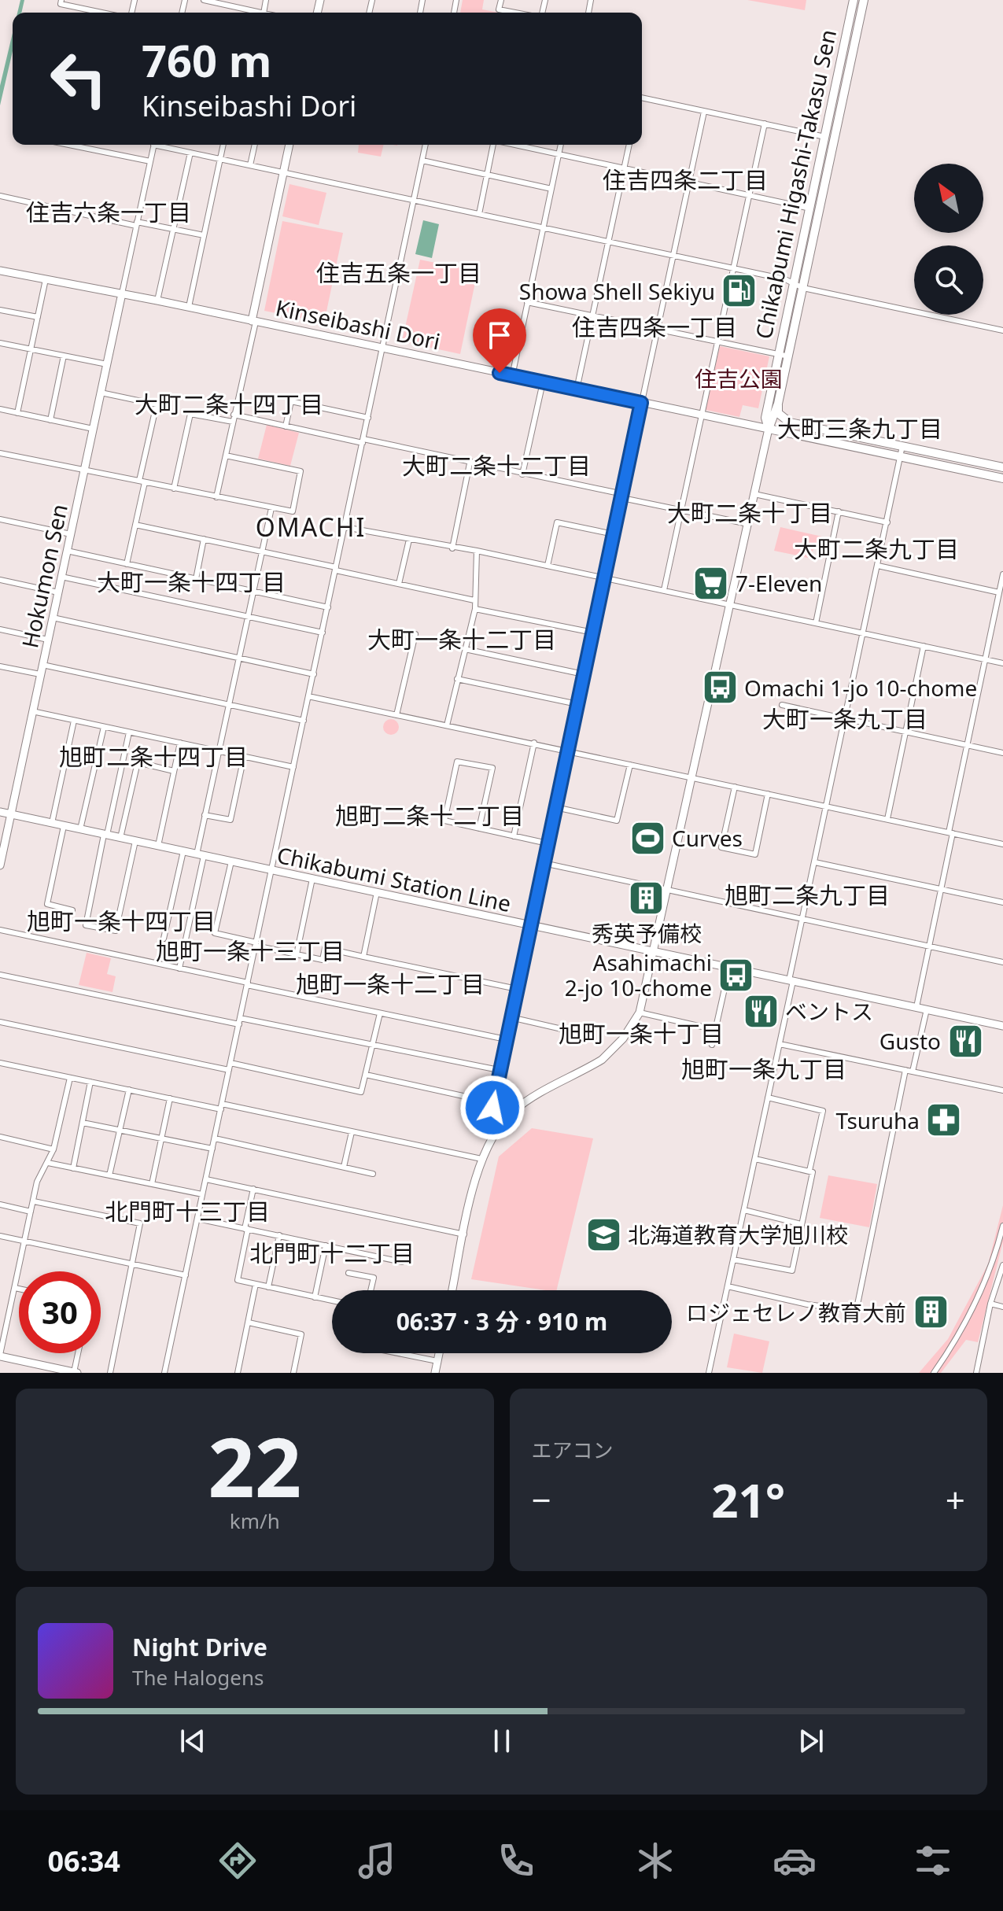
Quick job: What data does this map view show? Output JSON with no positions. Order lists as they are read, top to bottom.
{
  "streets": {
    "main road": ["Chikabumi Higashi-Takasu Sen", "Kinseibashi Dori"],
    "street": ["Hokumon Sen", "Chikabumi Station Line"]
  },
  "crossings": [
    ["Chikabumi Higashi-Takasu Sen", "Kinseibashi Dori"],
    ["Chikabumi Higashi-Takasu Sen", "Chikabumi Station Line"],
    ["Kinseibashi Dori", "Hokumon Sen"],
    ["Hokumon Sen", "Chikabumi Station Line"]
  ],
  "districts": [
    "住吉四条二丁目",
    "住吉六条一丁目",
    "住吉五条一丁目",
    "住吉四条一丁目",
    "大町二条十四丁目",
    "大町三条九丁目",
    "大町二条十二丁目",
    "大町二条十丁目",
    "OMACHI",
    "大町二条九丁目",
    "大町一条十四丁目",
    "大町一条十二丁目",
    "大町一条九丁目",
    "旭町二条十四丁目",
    "旭町二条十二丁目",
    "旭町二条九丁目",
    "旭町一条十四丁目",
    "旭町一条十三丁目",
    "旭町一条十二丁目",
    "旭町一条十丁目",
    "旭町一条九丁目",
    "北門町十三丁目",
    "北門町十二丁目"
  ],
  "parks": ["住吉公園"],
  "places": {
    "fuel station": ["Showa Shell Sekiyu"],
    "supermarket": ["7-Eleven"],
    "bus stop": ["Omachi 1-jo 10-chome", "Asahimachi 2-jo 10-chome"],
    "sports": ["Curves"],
    "building": ["秀英予備校", "ロジェセレノ教育大前"],
    "restaurant": ["ベントス", "Gusto"],
    "pharmacy": ["Tsuruha"],
    "school or university": ["北海道教育大学旭川校"]
  },
  "north": "top left",
  "page": {
    "turn": ["760 m", "Kinseibashi Dori"],
    "limit": "30",
    "trip": "06:37 · 3 分 · 910 m",
    "tile": [
      ["22", "km/h"],
      "エアコン"
    ],
    "heat": ["−", "21°", "+"],
    "song": ["Night Drive", "The Halogens"],
    "tabs": "06:34"
  }
}
